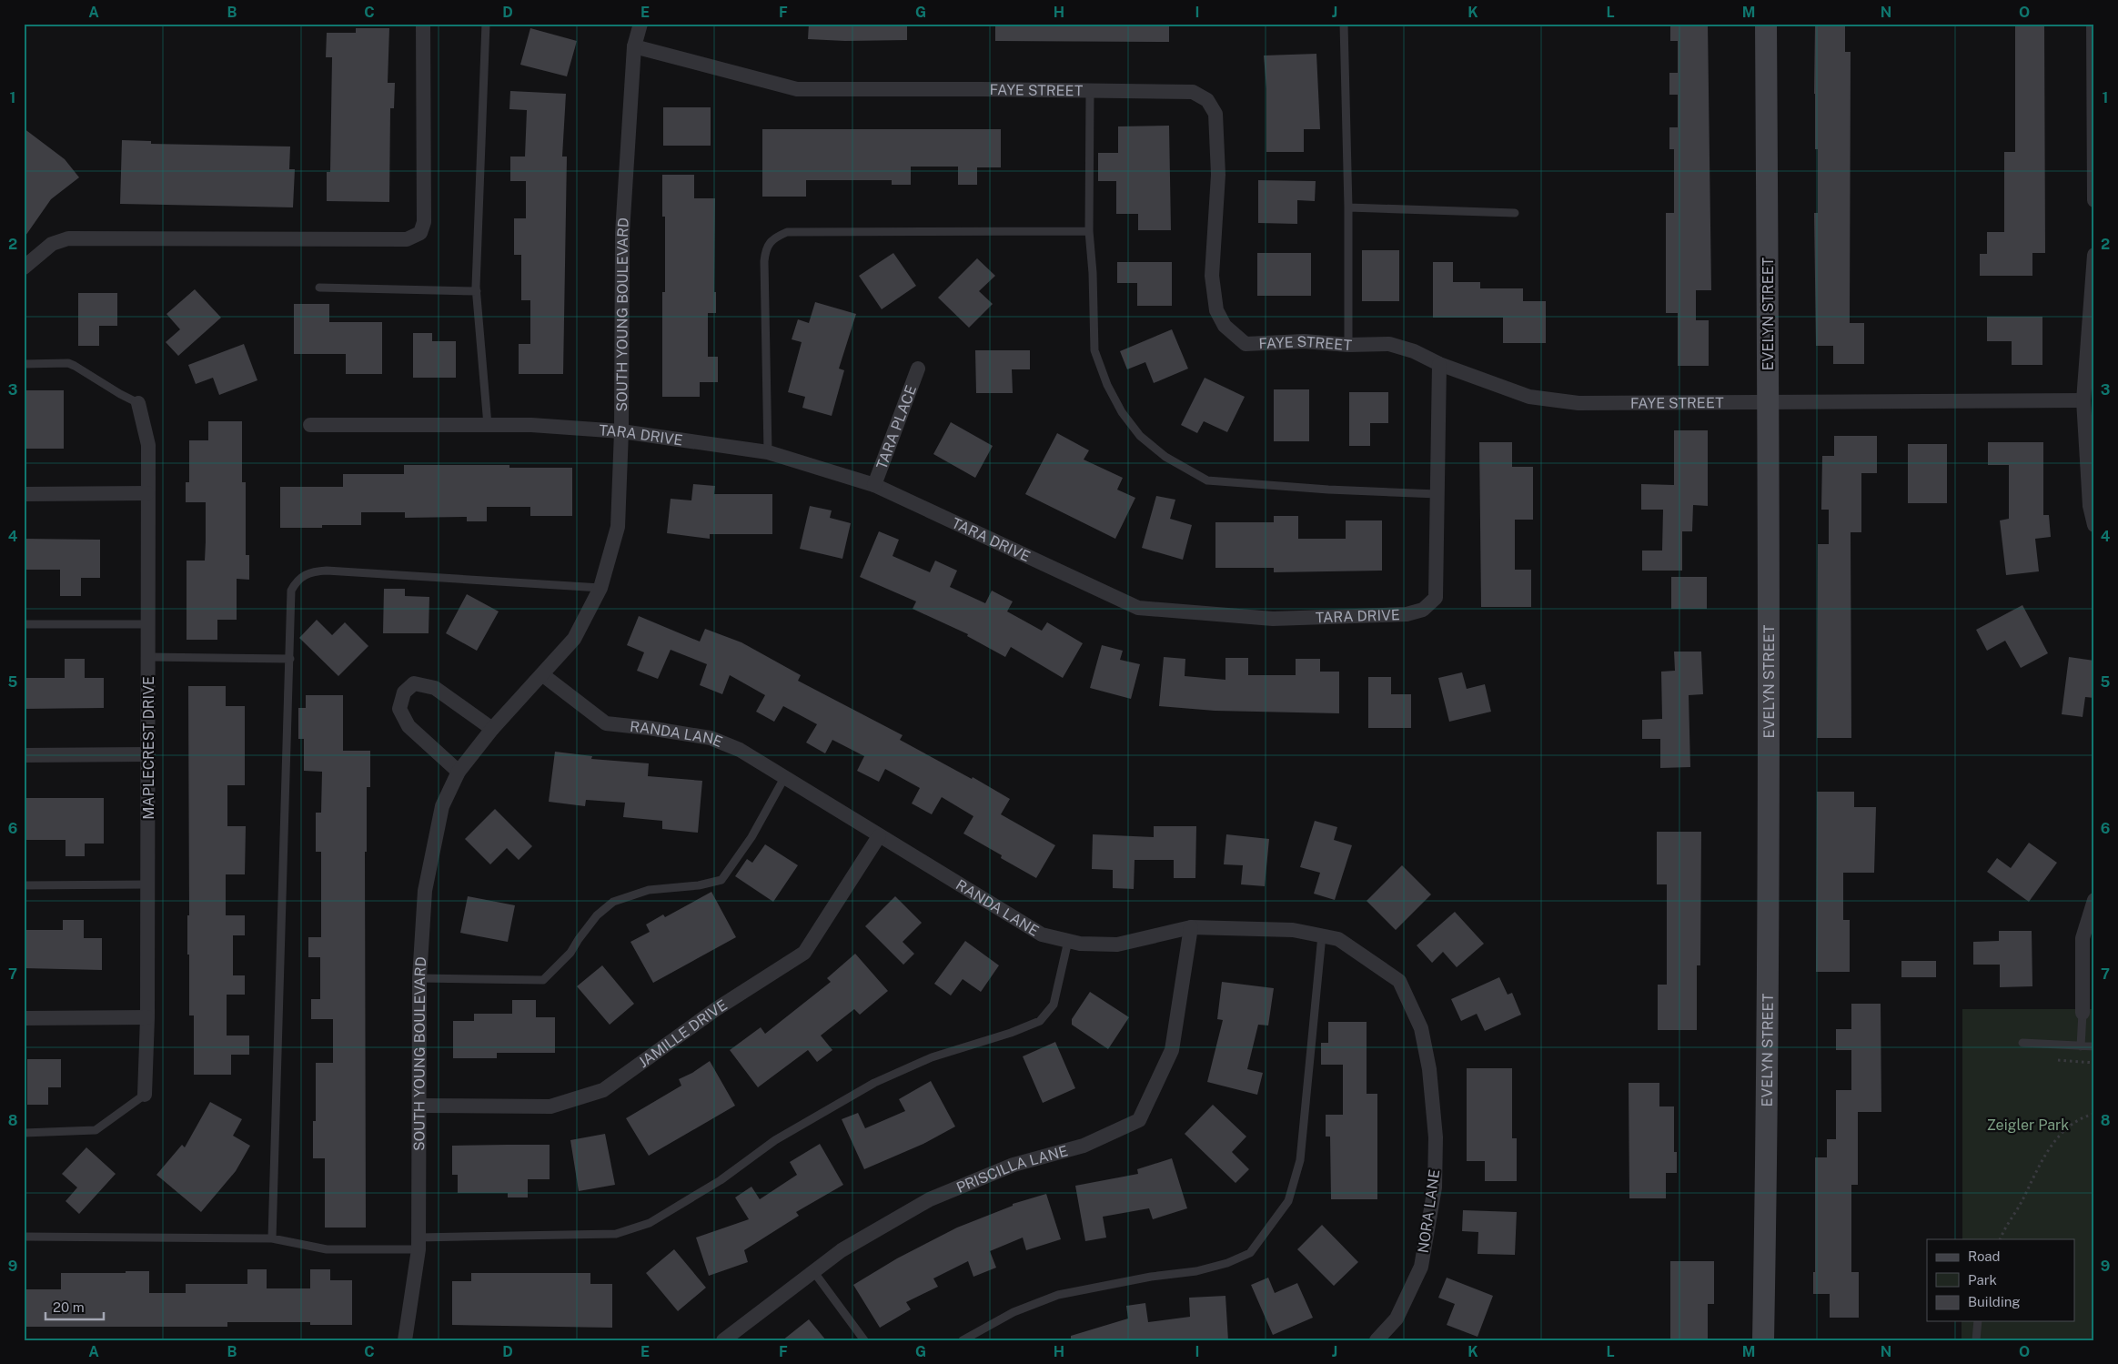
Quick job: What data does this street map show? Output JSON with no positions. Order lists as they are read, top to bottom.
{
  "streets": {
    "street": [
      "FAYE STREET",
      "SOUTH YOUNG BOULEVARD",
      "EVELYN STREET",
      "TARA PLACE",
      "TARA DRIVE",
      "RANDA LANE",
      "MAPLECREST DRIVE",
      "JAMILLE DRIVE",
      "PRISCILLA LANE",
      "NORA LANE"
    ]
  },
  "crossings": [
    ["FAYE STREET", "SOUTH YOUNG BOULEVARD"],
    ["FAYE STREET", "EVELYN STREET"],
    ["FAYE STREET", "TARA DRIVE"],
    ["SOUTH YOUNG BOULEVARD", "TARA DRIVE"],
    ["SOUTH YOUNG BOULEVARD", "RANDA LANE"],
    ["SOUTH YOUNG BOULEVARD", "JAMILLE DRIVE"],
    ["TARA PLACE", "TARA DRIVE"],
    ["RANDA LANE", "JAMILLE DRIVE"],
    ["RANDA LANE", "PRISCILLA LANE"],
    ["RANDA LANE", "NORA LANE"]
  ],
  "parks": ["Zeigler Park"],
  "legend": ["Road", "Park", "Building"],
  "scale_bar": "20 m",
  "grid": {
    "columns": [
      "A",
      "B",
      "C",
      "D",
      "E",
      "F",
      "G",
      "H",
      "I",
      "J",
      "K",
      "L",
      "M",
      "N",
      "O"
    ],
    "rows": [
      "1",
      "2",
      "3",
      "4",
      "5",
      "6",
      "7",
      "8",
      "9"
    ]
  }
}
